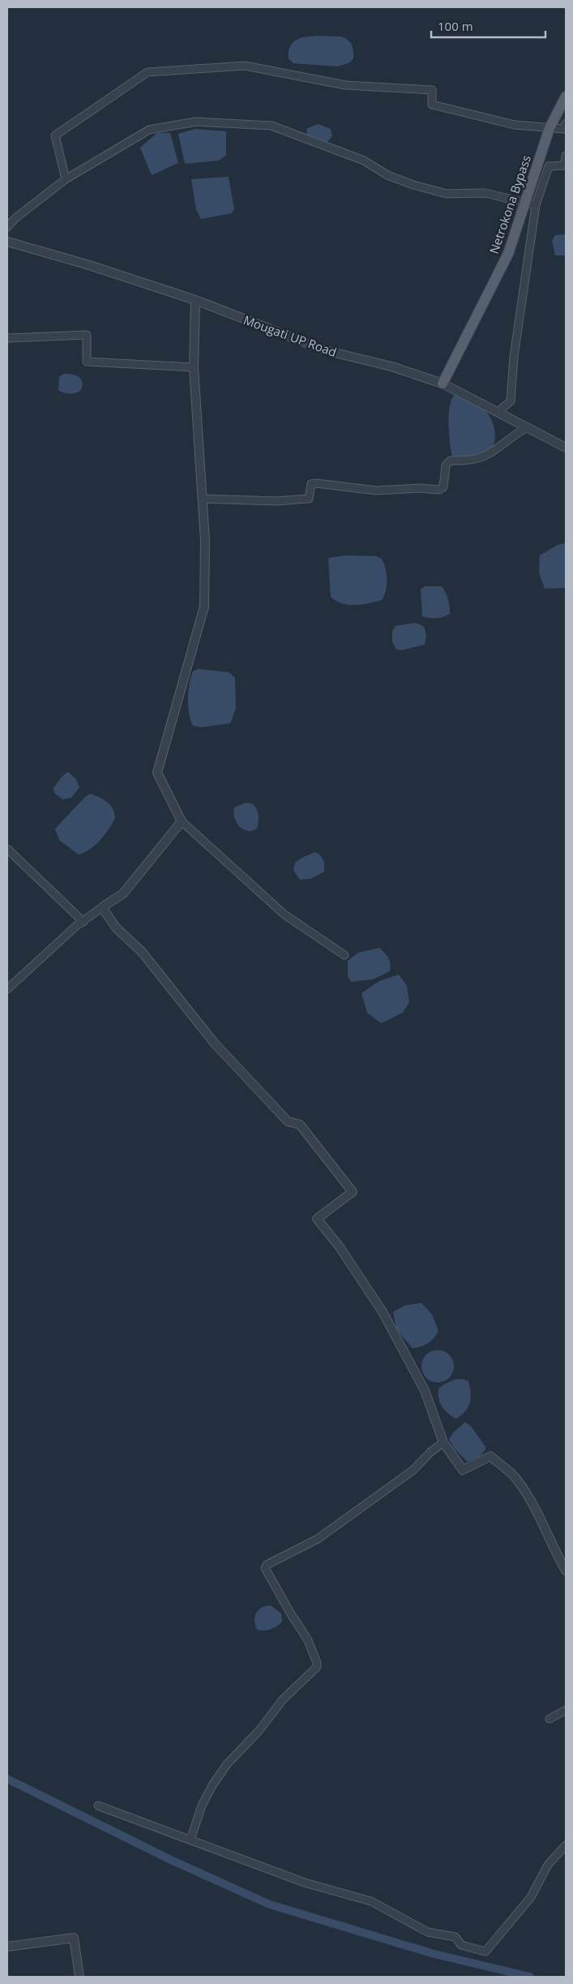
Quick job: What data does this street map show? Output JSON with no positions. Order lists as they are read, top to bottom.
{
  "streets": {
    "main road": ["Netrokona Bypass"],
    "street": ["Mougati UP Road"]
  },
  "crossings": [
    ["Netrokona Bypass", "Mougati UP Road"]
  ],
  "scale_bar": "100 m"
}
